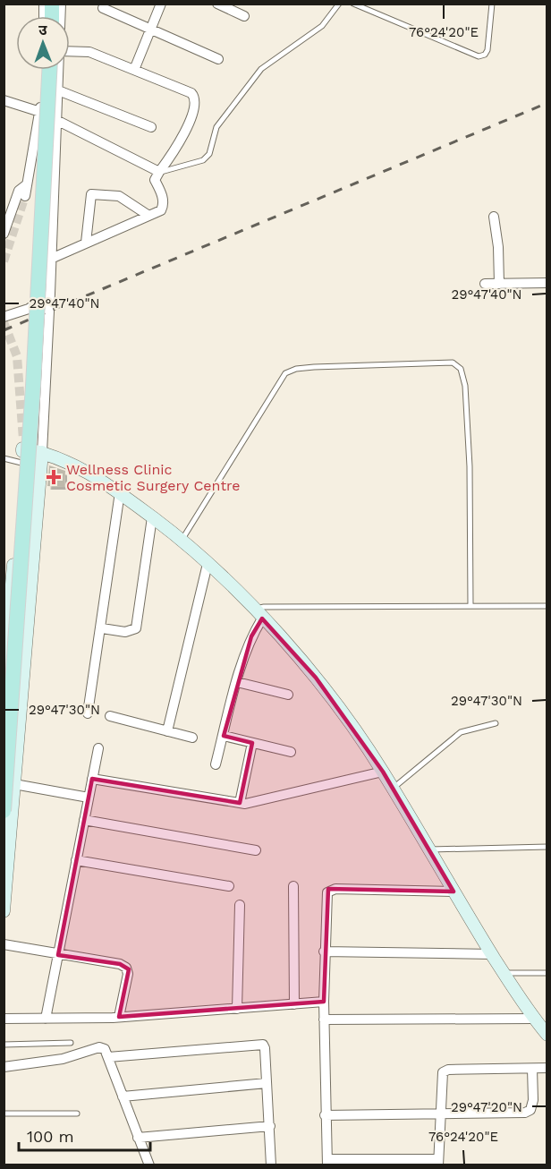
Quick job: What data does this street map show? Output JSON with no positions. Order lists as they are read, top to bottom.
{
  "places": {
    "health": ["Wellness Clinic Cosmetic Surgery Centre"]
  },
  "scale_bar": "100 m",
  "north": "top",
  "coordinates": [
    "76°24'20\"E",
    "29°47'40\"N",
    "29°47'30\"N",
    "29°47'20\"N"
  ]
}
